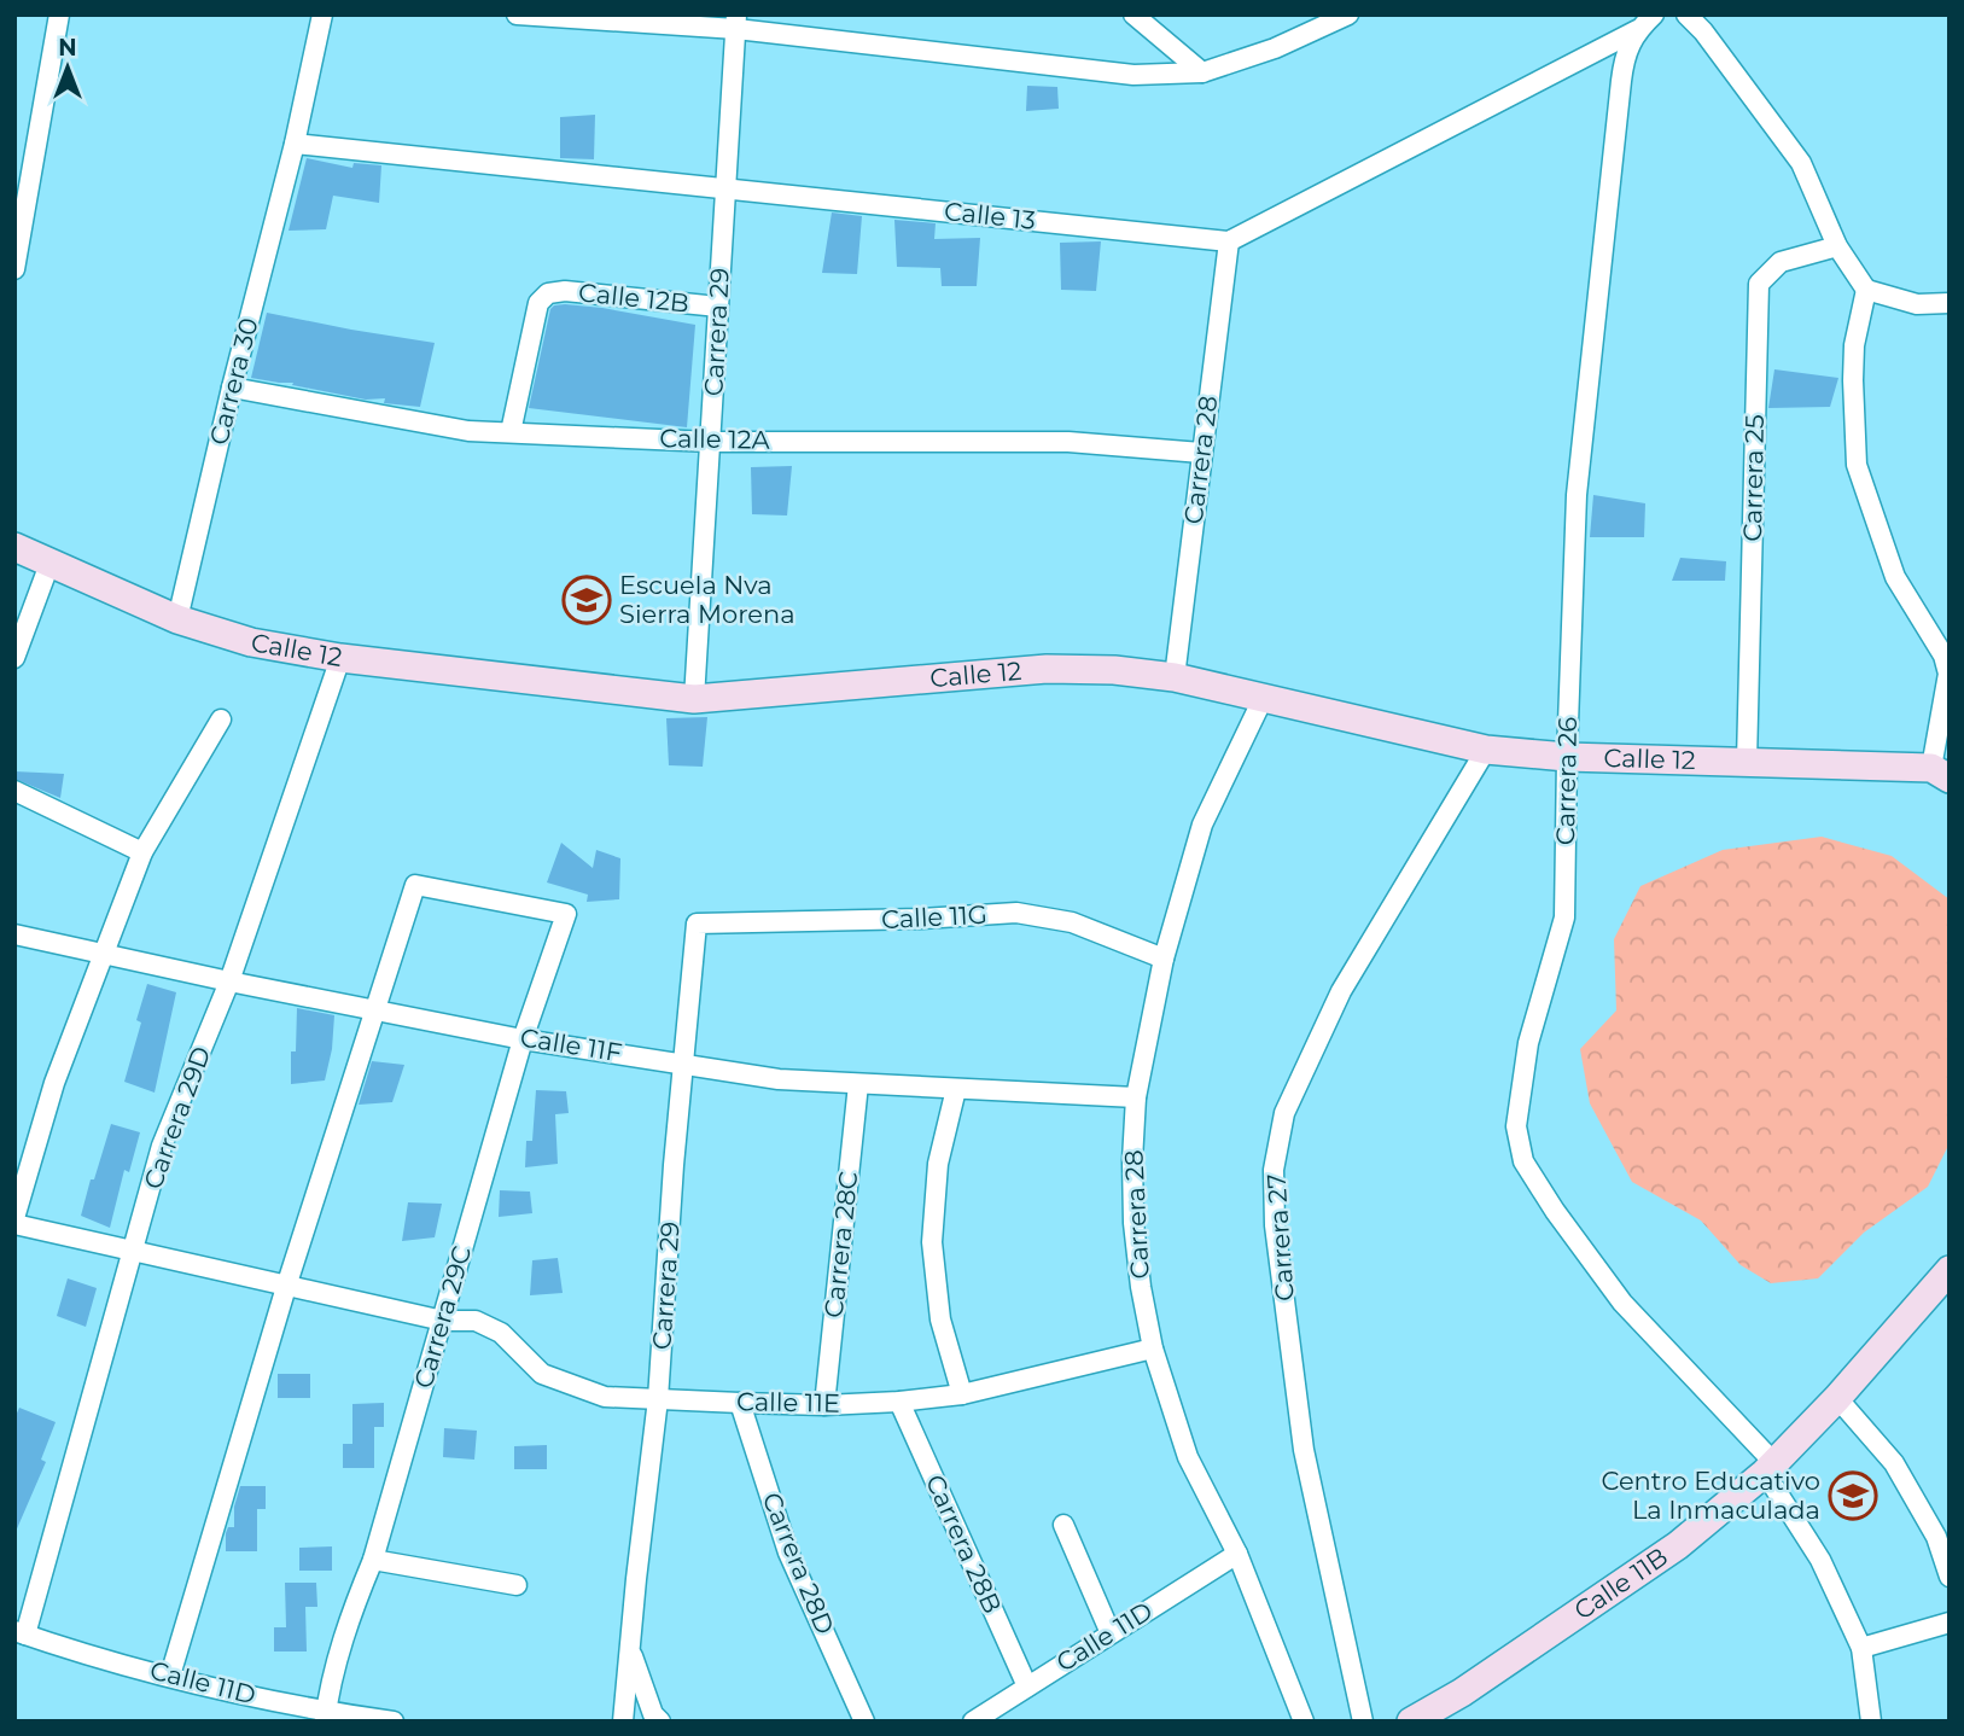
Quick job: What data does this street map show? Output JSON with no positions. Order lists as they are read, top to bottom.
{
  "streets": {
    "street": [
      "Calle 13",
      "Calle 12B",
      "Carrera 29",
      "Carrera 30",
      "Calle 12A",
      "Carrera 28",
      "Carrera 25",
      "Calle 12",
      "Carrera 26",
      "Calle 11G",
      "Calle 11F",
      "Carrera 29D",
      "Carrera 27",
      "Carrera 28C",
      "Carrera 29C",
      "Calle 11E",
      "Carrera 28B",
      "Carrera 28D",
      "Calle 11B",
      "Calle 11D"
    ]
  },
  "crossings": [
    ["Calle 13", "Carrera 29"],
    ["Calle 13", "Carrera 30"],
    ["Calle 13", "Carrera 28"],
    ["Calle 12B", "Carrera 29"],
    ["Calle 12B", "Calle 12A"],
    ["Carrera 29", "Calle 12A"],
    ["Carrera 29", "Calle 12"],
    ["Carrera 29", "Calle 11G"],
    ["Carrera 29", "Calle 11F"],
    ["Carrera 29", "Calle 11E"],
    ["Carrera 30", "Calle 12A"],
    ["Carrera 30", "Calle 12"],
    ["Calle 12A", "Carrera 28"],
    ["Carrera 28", "Calle 12"],
    ["Carrera 28", "Calle 11G"],
    ["Carrera 28", "Calle 11F"],
    ["Carrera 28", "Calle 11E"],
    ["Carrera 28", "Calle 11D"],
    ["Carrera 25", "Calle 12"],
    ["Calle 12", "Carrera 26"],
    ["Calle 12", "Carrera 29D"],
    ["Calle 12", "Carrera 27"],
    ["Carrera 26", "Calle 11B"],
    ["Calle 11F", "Carrera 29D"],
    ["Calle 11F", "Carrera 28C"],
    ["Calle 11F", "Carrera 29C"],
    ["Carrera 29D", "Calle 11E"],
    ["Carrera 29D", "Calle 11D"],
    ["Carrera 28C", "Calle 11E"],
    ["Carrera 29C", "Calle 11E"],
    ["Carrera 29C", "Calle 11D"],
    ["Calle 11E", "Carrera 28B"],
    ["Calle 11E", "Carrera 28D"],
    ["Carrera 28B", "Calle 11D"]
  ],
  "places": {
    "school or university": ["Escuela Nva Sierra Morena", "Centro Educativo La Inmaculada"]
  },
  "north": "top"
}
